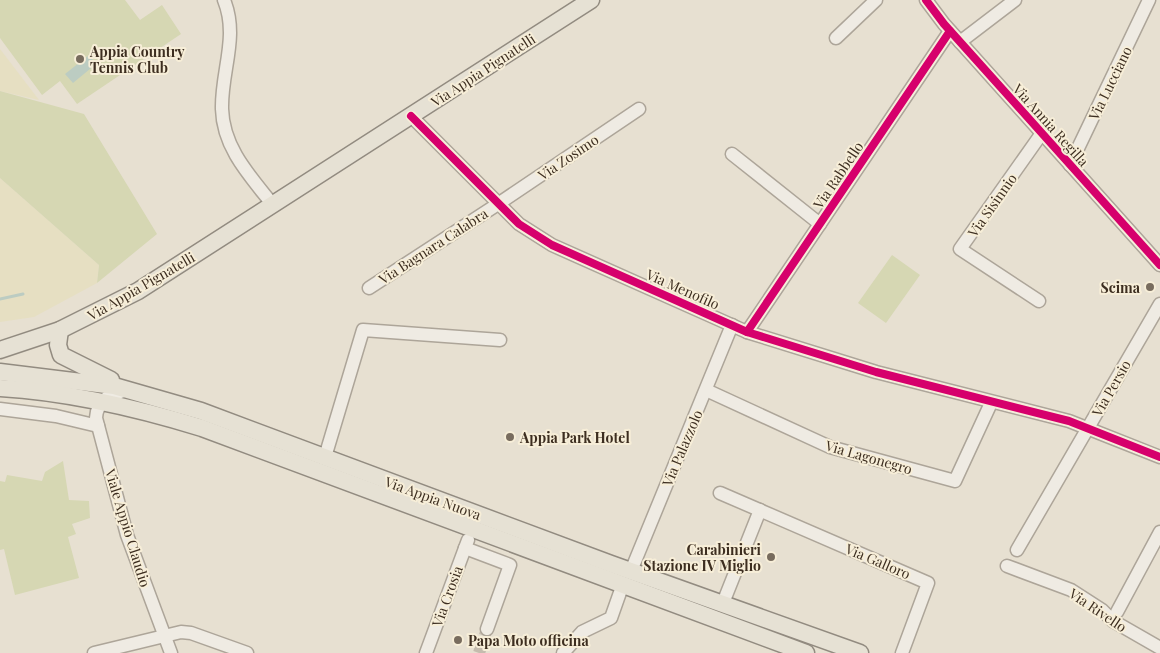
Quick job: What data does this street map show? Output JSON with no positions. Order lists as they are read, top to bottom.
{
  "streets": {
    "main road": ["Via Appia Pignatelli", "Via Appia Nuova"],
    "street": [
      "Via Lucciano",
      "Via Annia Regilla",
      "Via Zosimo",
      "Via Rabbello",
      "Via Sisinnio",
      "Via Bagnara Calabra",
      "Via Menofilo",
      "Via Persio",
      "Via Palazzolo",
      "Via Lagonegro",
      "Viale Appio Claudio",
      "Via Galloro",
      "Via Crosia",
      "Via Rivello"
    ]
  },
  "crossings": [
    ["Via Appia Pignatelli", "Via Menofilo"],
    ["Via Lucciano", "Via Annia Regilla"],
    ["Via Annia Regilla", "Via Rabbello"],
    ["Via Annia Regilla", "Via Sisinnio"],
    ["Via Zosimo", "Via Bagnara Calabra"],
    ["Via Zosimo", "Via Menofilo"],
    ["Via Rabbello", "Via Menofilo"],
    ["Via Bagnara Calabra", "Via Menofilo"],
    ["Via Menofilo", "Via Persio"],
    ["Via Menofilo", "Via Palazzolo"],
    ["Via Menofilo", "Via Lagonegro"],
    ["Via Palazzolo", "Via Lagonegro"],
    ["Via Palazzolo", "Via Appia Nuova"],
    ["Via Appia Nuova", "Viale Appio Claudio"]
  ],
  "places": [
    "Appia Country Tennis Club",
    "Scima",
    "Appia Park Hotel",
    "Carabinieri Stazione IV Miglio",
    "Papa Moto officina"
  ]
}
